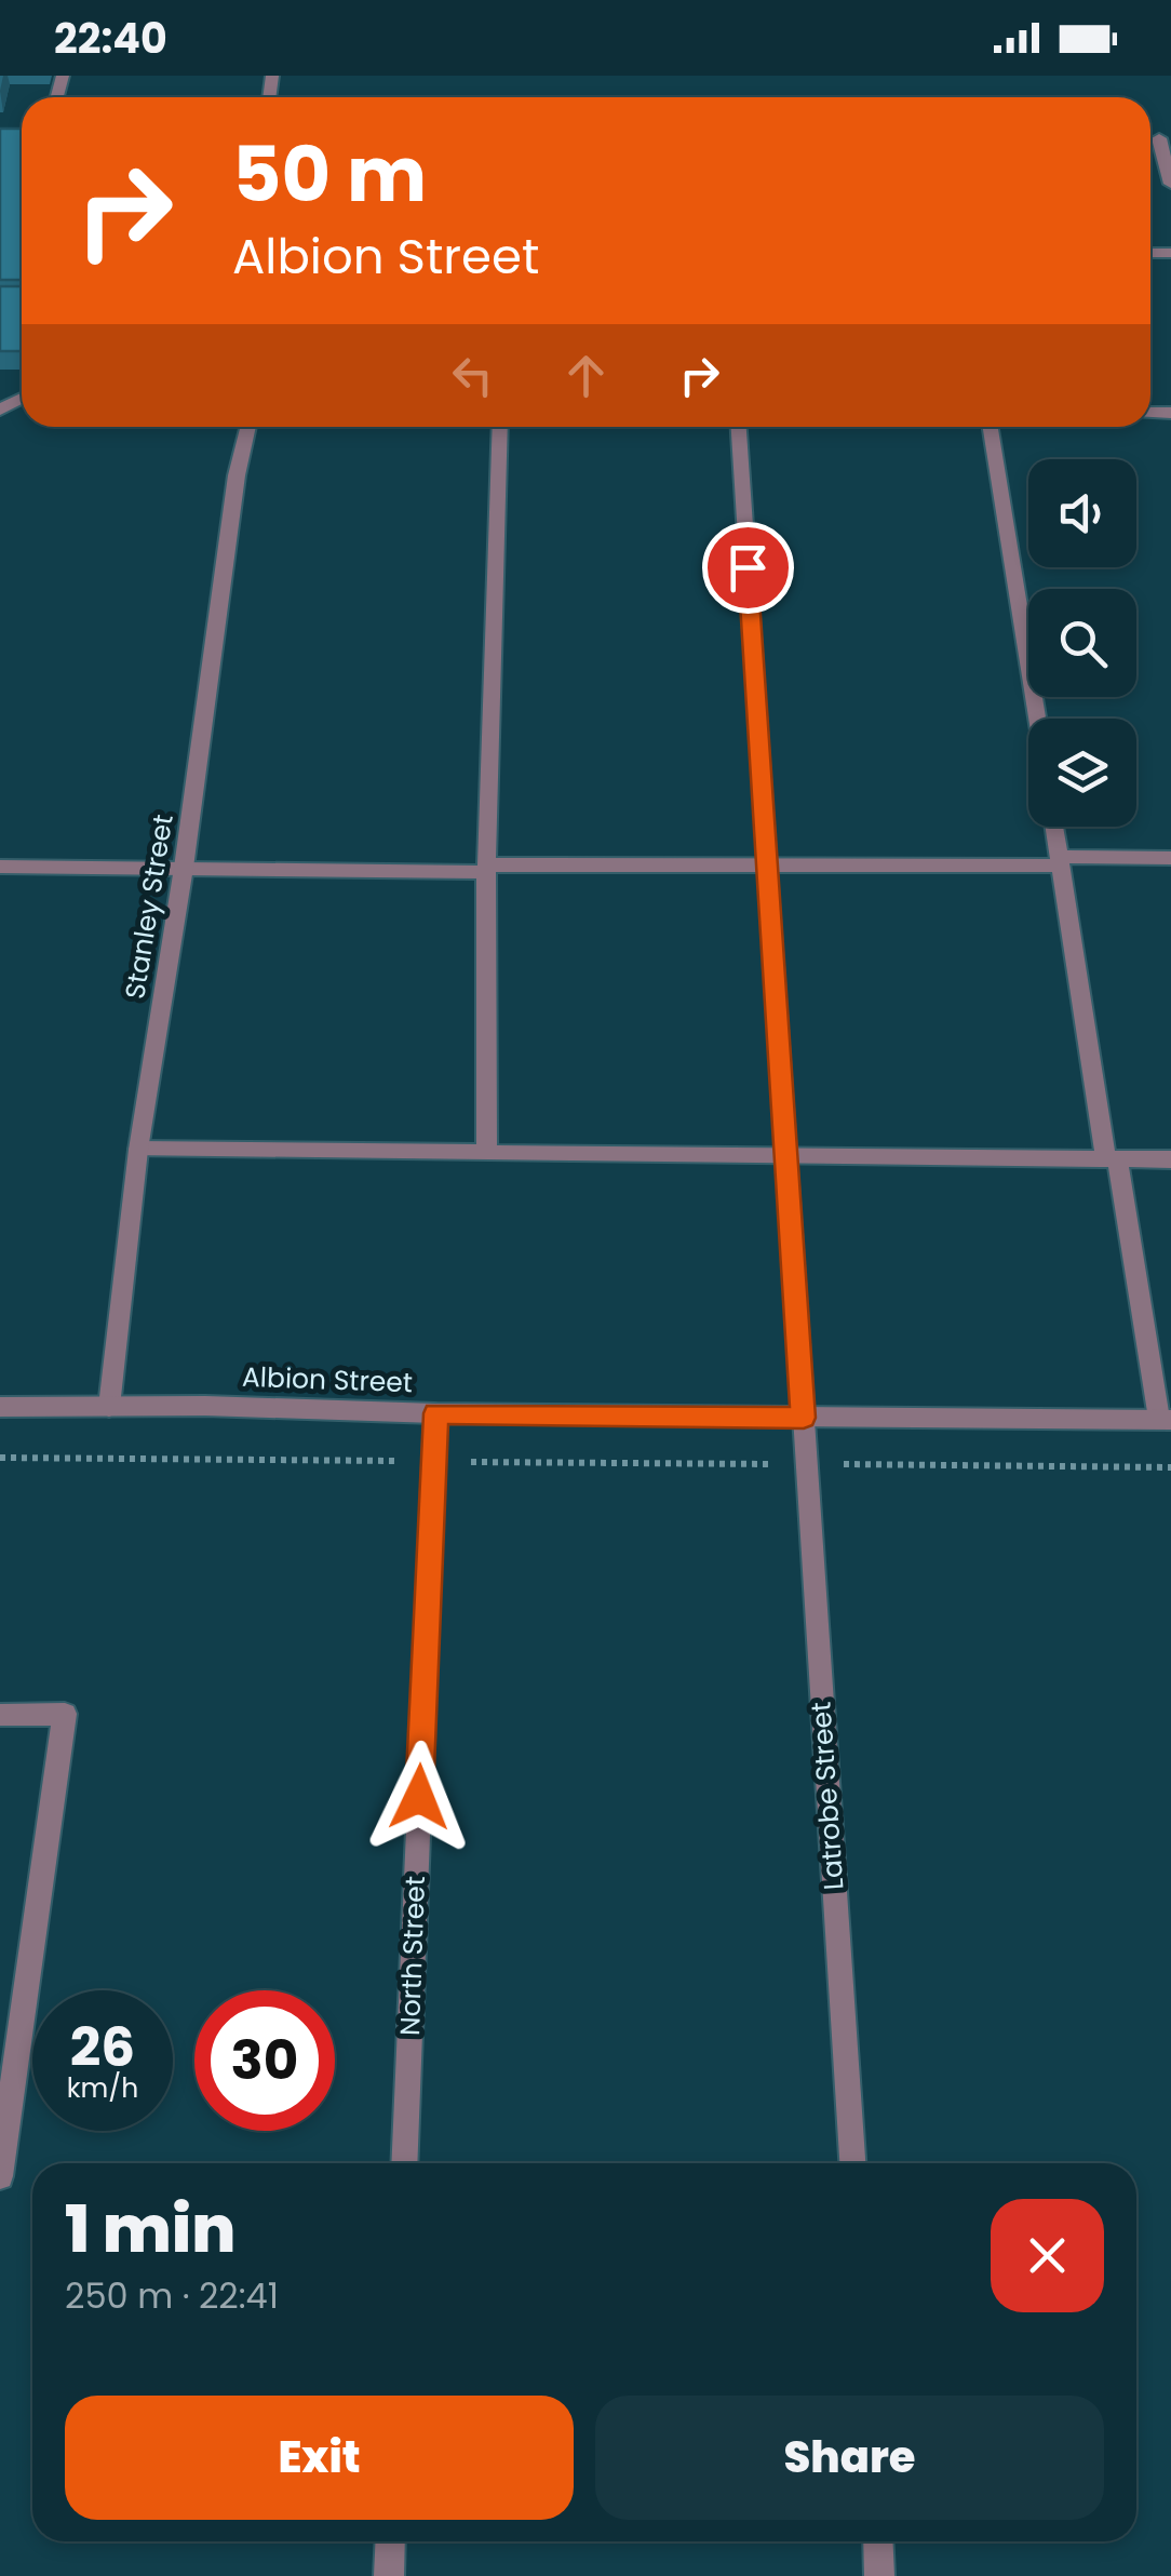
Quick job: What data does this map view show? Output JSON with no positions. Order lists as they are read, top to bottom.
{
  "streets": {
    "street": [
      "Stanley Street",
      "Albion Street",
      "Latrobe Street",
      "North Street"
    ]
  },
  "crossings": [
    ["Stanley Street", "Albion Street"],
    ["Albion Street", "Latrobe Street"],
    ["Albion Street", "North Street"]
  ],
  "page": {
    "status": "22:40",
    "turn": ["50 m", "Albion Street"],
    "speed": "26 km/h",
    "limit": "30",
    "heading": ["1 min", "250 m · 22:41"],
    "buttons": ["Exit", "Share"]
  }
}
